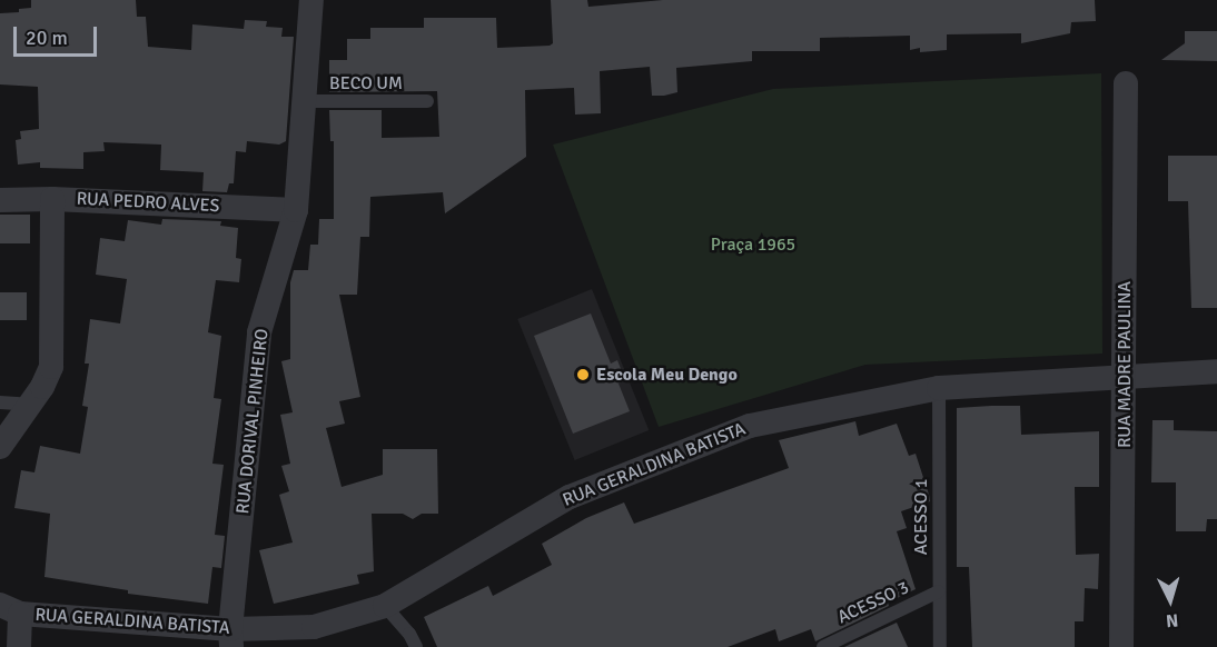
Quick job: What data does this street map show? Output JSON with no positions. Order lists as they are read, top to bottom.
{
  "streets": {
    "street": [
      "RUA PEDRO ALVES",
      "RUA MADRE PAULINA",
      "RUA DORIVAL PINHEIRO",
      "RUA GERALDINA BATISTA"
    ],
    "lane": ["BECO UM", "ACESSO 1", "ACESSO 3"]
  },
  "crossings": [
    ["BECO UM", "RUA DORIVAL PINHEIRO"],
    ["RUA PEDRO ALVES", "RUA DORIVAL PINHEIRO"],
    ["RUA MADRE PAULINA", "RUA GERALDINA BATISTA"],
    ["RUA DORIVAL PINHEIRO", "RUA GERALDINA BATISTA"],
    ["RUA GERALDINA BATISTA", "ACESSO 1"],
    ["ACESSO 1", "ACESSO 3"]
  ],
  "parks": ["Praça 1965"],
  "places": ["Escola Meu Dengo"],
  "scale_bar": "20 m",
  "north": "bottom"
}
